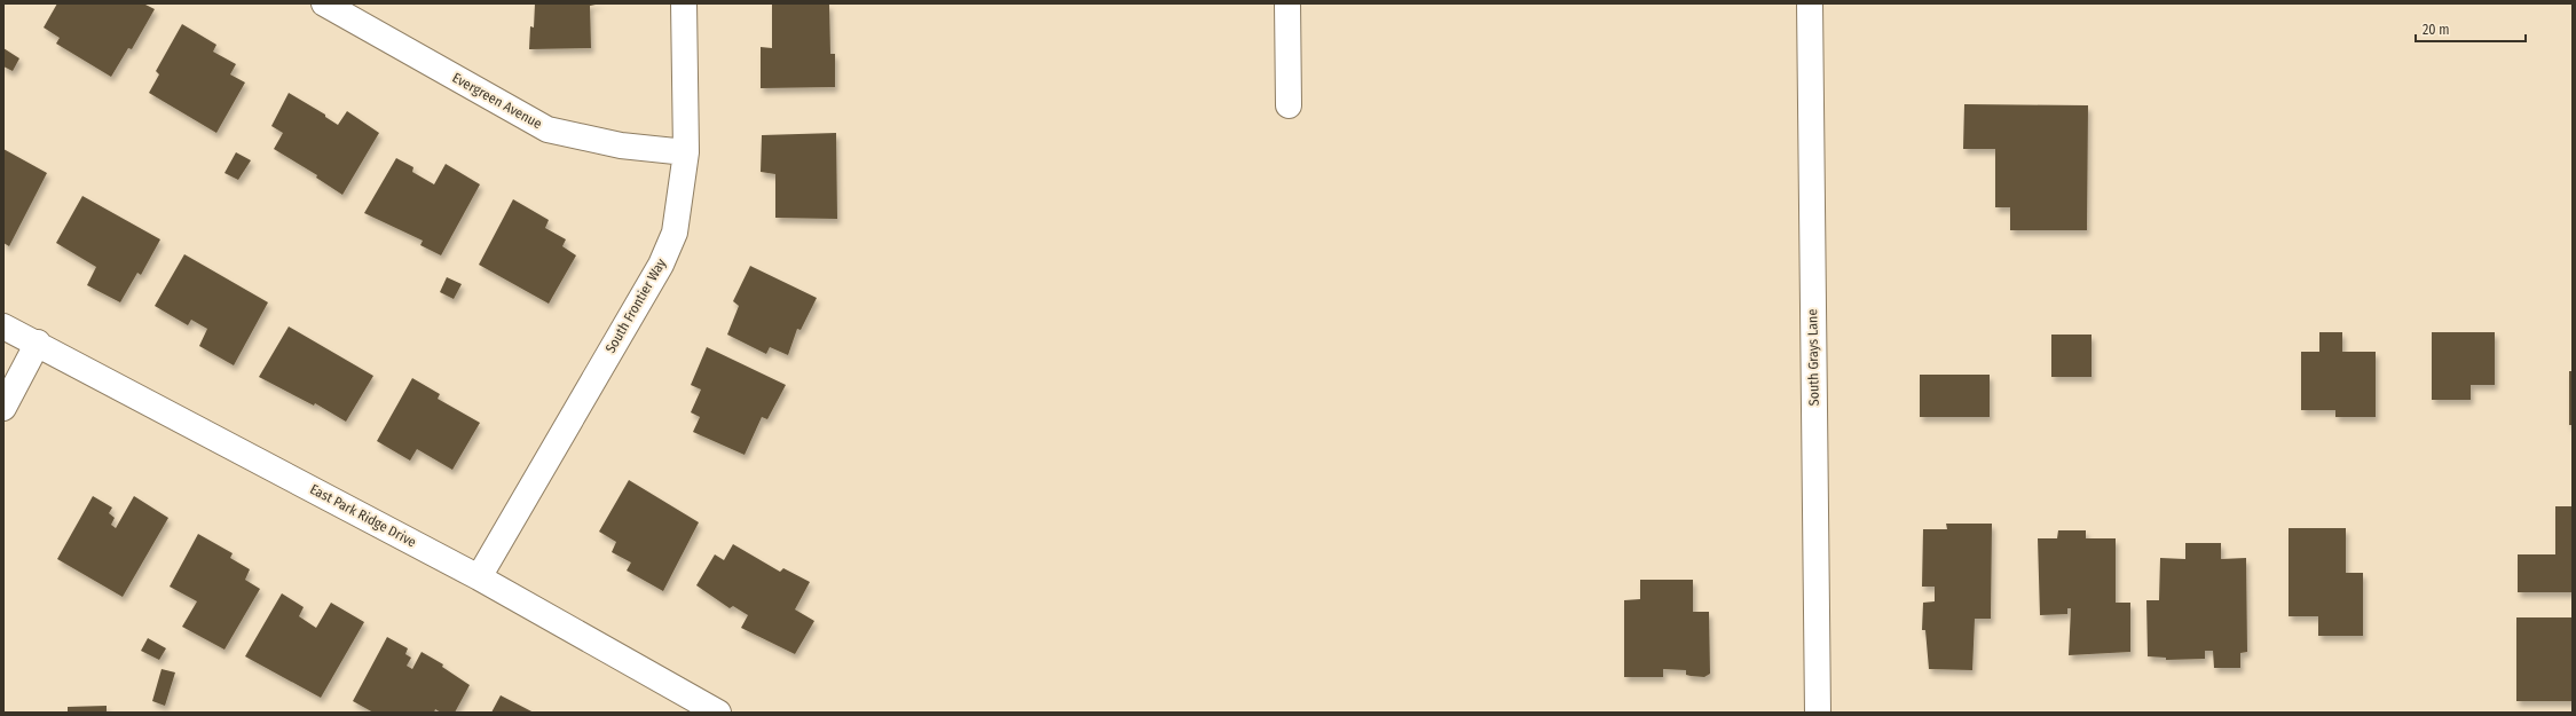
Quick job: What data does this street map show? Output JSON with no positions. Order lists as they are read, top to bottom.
{
  "streets": {
    "street": [
      "Evergreen Avenue",
      "South Frontier Way",
      "South Grays Lane",
      "East Park Ridge Drive"
    ]
  },
  "crossings": [
    ["Evergreen Avenue", "South Frontier Way"],
    ["South Frontier Way", "East Park Ridge Drive"]
  ],
  "scale_bar": "20 m"
}
